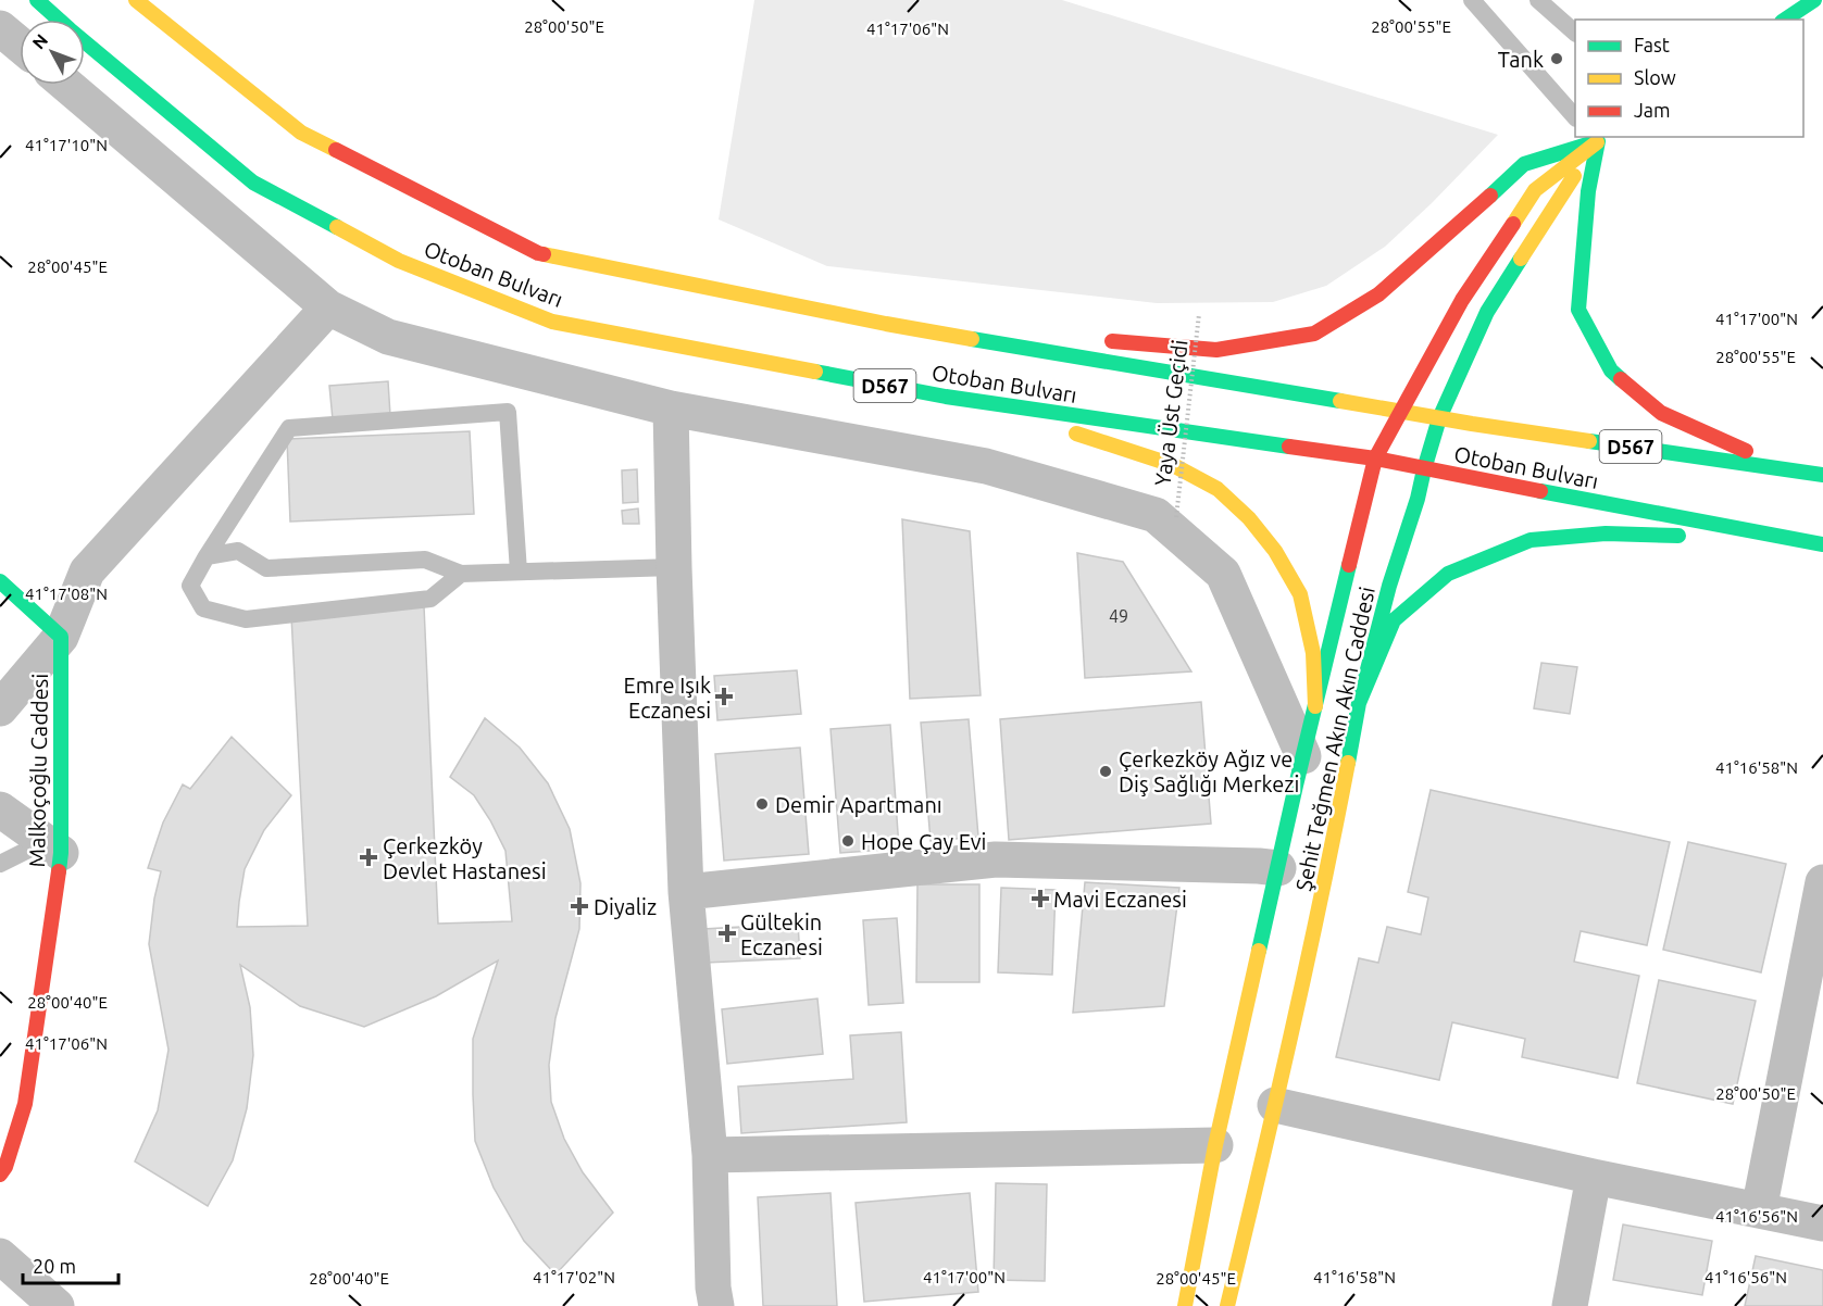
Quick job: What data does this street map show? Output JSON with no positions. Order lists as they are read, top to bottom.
{
  "streets": {
    "main road": [
      "Otoban Bulvarı",
      "D567",
      "Şehit Teğmen Akın Akın Caddesi",
      "Malkoçoğlu Caddesi"
    ],
    "path": ["Yaya Üst Geçidi"]
  },
  "crossings": [
    ["Otoban Bulvarı", "D567"],
    ["Otoban Bulvarı", "Şehit Teğmen Akın Akın Caddesi"],
    ["D567", "Şehit Teğmen Akın Akın Caddesi"]
  ],
  "places": {
    "other": [
      "Tank",
      "Çerkezköy Ağız ve Diş Sağlığı Merkezi",
      "Demir Apartmanı",
      "Hope Çay Evi"
    ],
    "health": [
      "Emre Işık Eczanesi",
      "Çerkezköy Devlet Hastanesi",
      "Mavi Eczanesi",
      "Diyaliz",
      "Gültekin Eczanesi"
    ]
  },
  "house_numbers": ["49"],
  "legend": ["Fast", "Slow", "Jam"],
  "scale_bar": "20 m",
  "north": "top left",
  "coordinates": [
    "28°00'55\"E",
    "28°00'50\"E",
    "41°17'06\"N",
    "41°17'10\"N",
    "28°00'45\"E",
    "41°17'00\"N",
    "41°17'08\"N",
    "41°16'58\"N",
    "28°00'40\"E",
    "41°16'56\"N",
    "41°17'02\"N"
  ]
}
